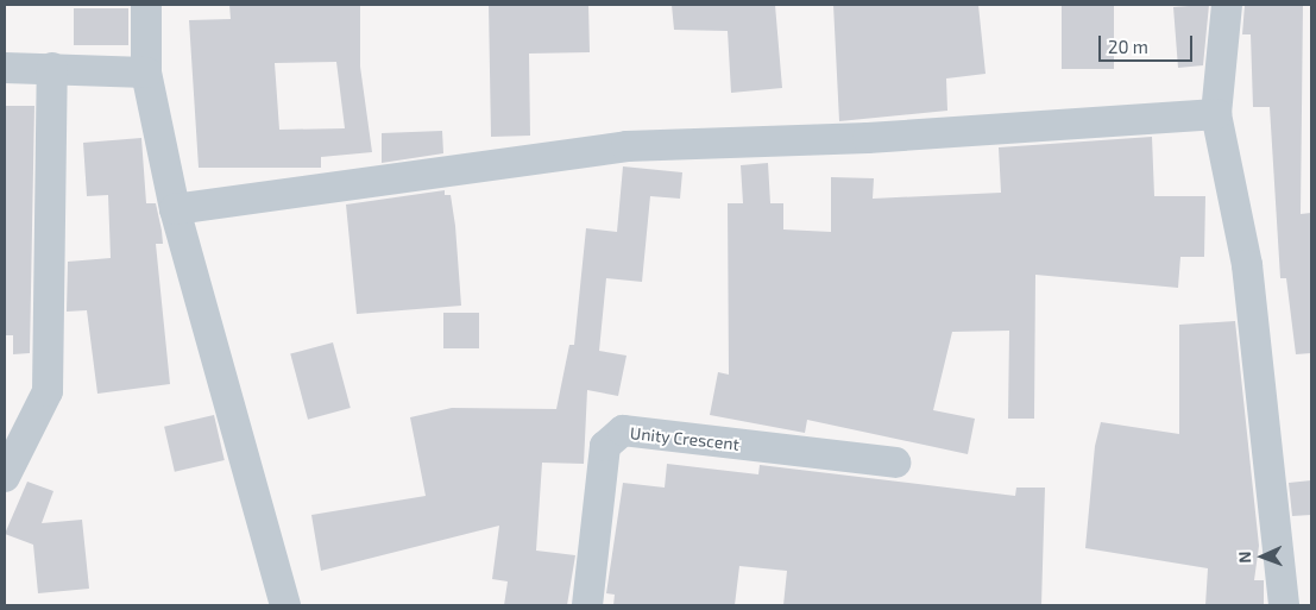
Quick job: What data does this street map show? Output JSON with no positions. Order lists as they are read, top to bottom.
{
  "streets": {
    "street": ["Unity Crescent"]
  },
  "scale_bar": "20 m",
  "north": "left"
}
